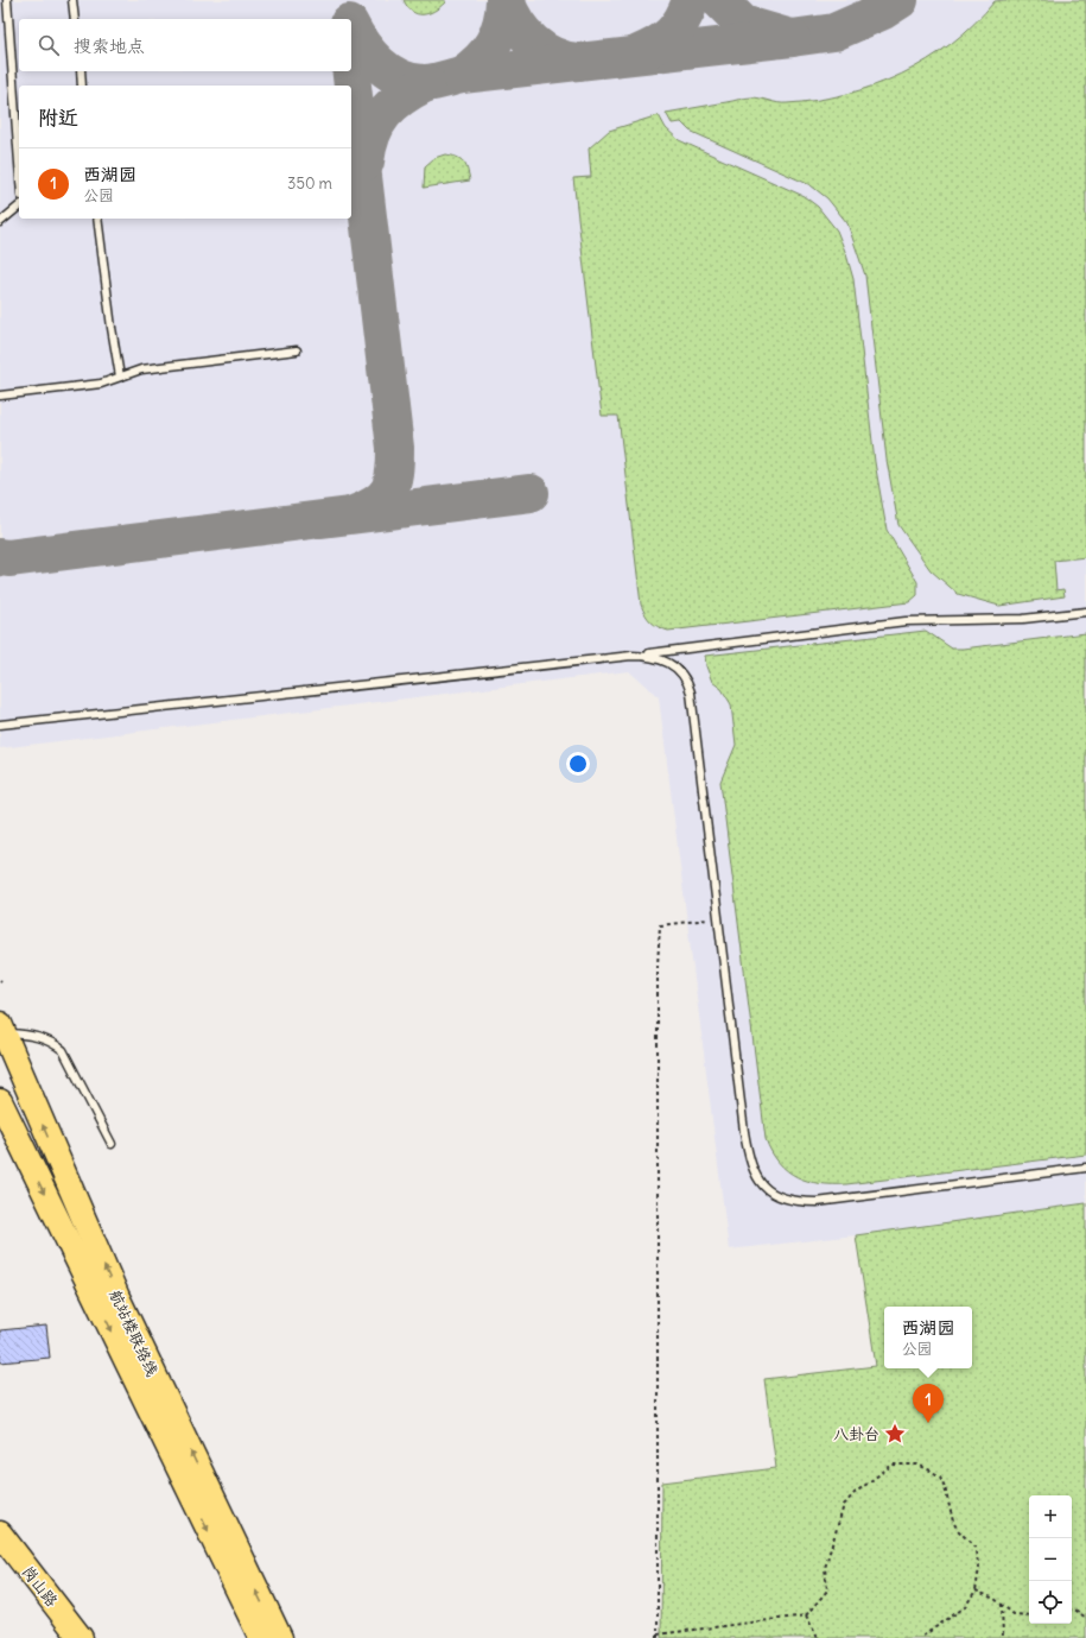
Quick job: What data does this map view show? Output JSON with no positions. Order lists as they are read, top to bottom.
{
  "streets": {
    "main road": ["航站楼联络线", "岗山路"]
  },
  "places": {
    "place": ["八卦台"]
  },
  "page": {
    "search": "搜索地点",
    "heading": "附近",
    "list": [
      {
        "mark": "1",
        "name": "西湖园",
        "note": "公园",
        "value": "350 m"
      }
    ],
    "popup": ["西湖园", "公园"],
    "pins": "1",
    "map_buttons": ["+", "−"]
  }
}
